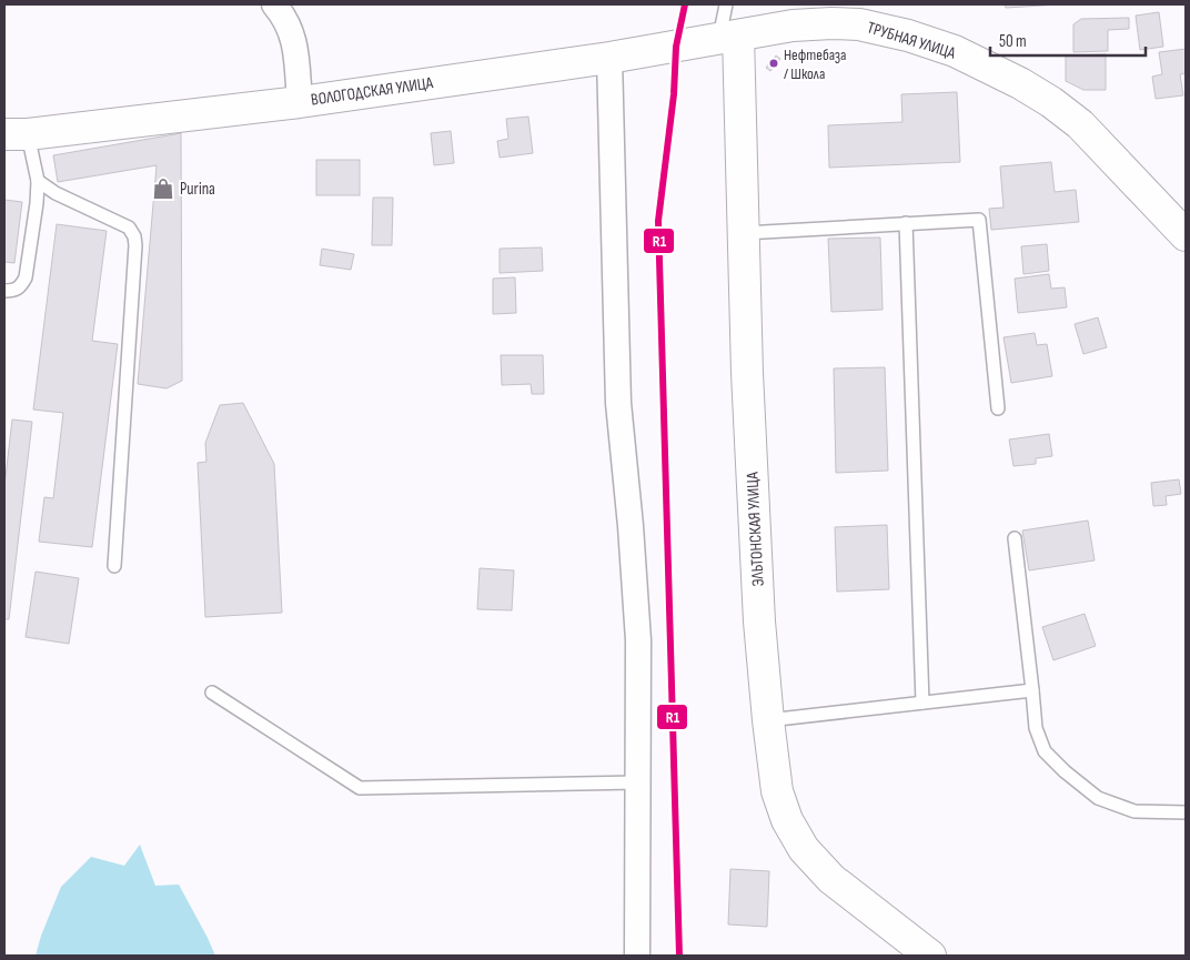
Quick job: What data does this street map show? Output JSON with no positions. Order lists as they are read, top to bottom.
{
  "streets": {
    "main road": ["ТРУБНАЯ УЛИЦА", "ВОЛОГОДСКАЯ УЛИЦА", "ЭЛЬТОНСКАЯ УЛИЦА"]
  },
  "crossings": [
    ["ТРУБНАЯ УЛИЦА", "ВОЛОГОДСКАЯ УЛИЦА"],
    ["ТРУБНАЯ УЛИЦА", "ЭЛЬТОНСКАЯ УЛИЦА"],
    ["ВОЛОГОДСКАЯ УЛИЦА", "ЭЛЬТОНСКАЯ УЛИЦА"]
  ],
  "places": {
    "other": ["Нефтебаза / Школа"],
    "shop": ["Purina"]
  },
  "lines": ["transit line R1"],
  "scale_bar": "50 m"
}
